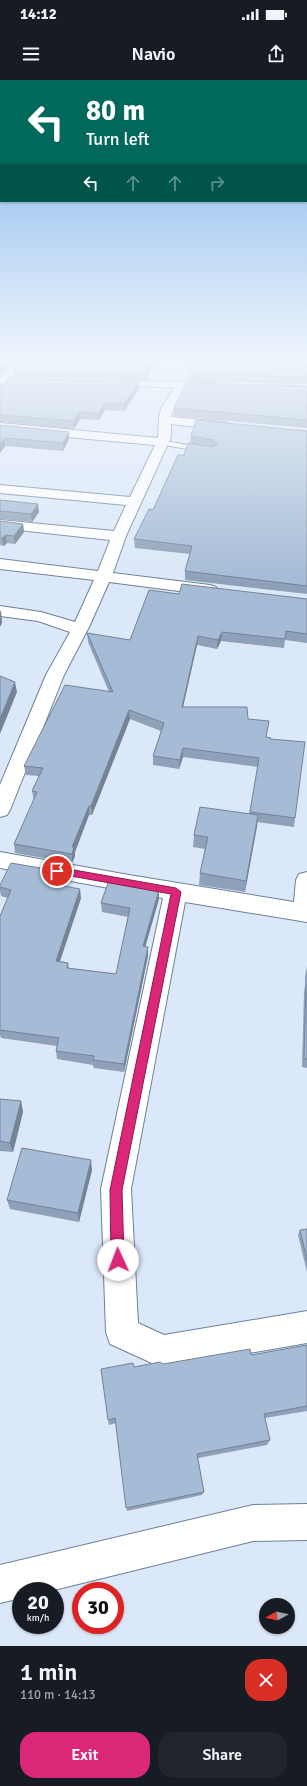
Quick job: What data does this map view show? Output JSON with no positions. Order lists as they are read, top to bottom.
{
  "north": "left",
  "page": {
    "status": "14:12",
    "header": "Navio",
    "turn": ["80 m", "Turn left"],
    "speed": "20 km/h",
    "limit": "30",
    "heading": ["1 min", "110 m · 14:13"],
    "buttons": ["Exit", "Share"]
  }
}
